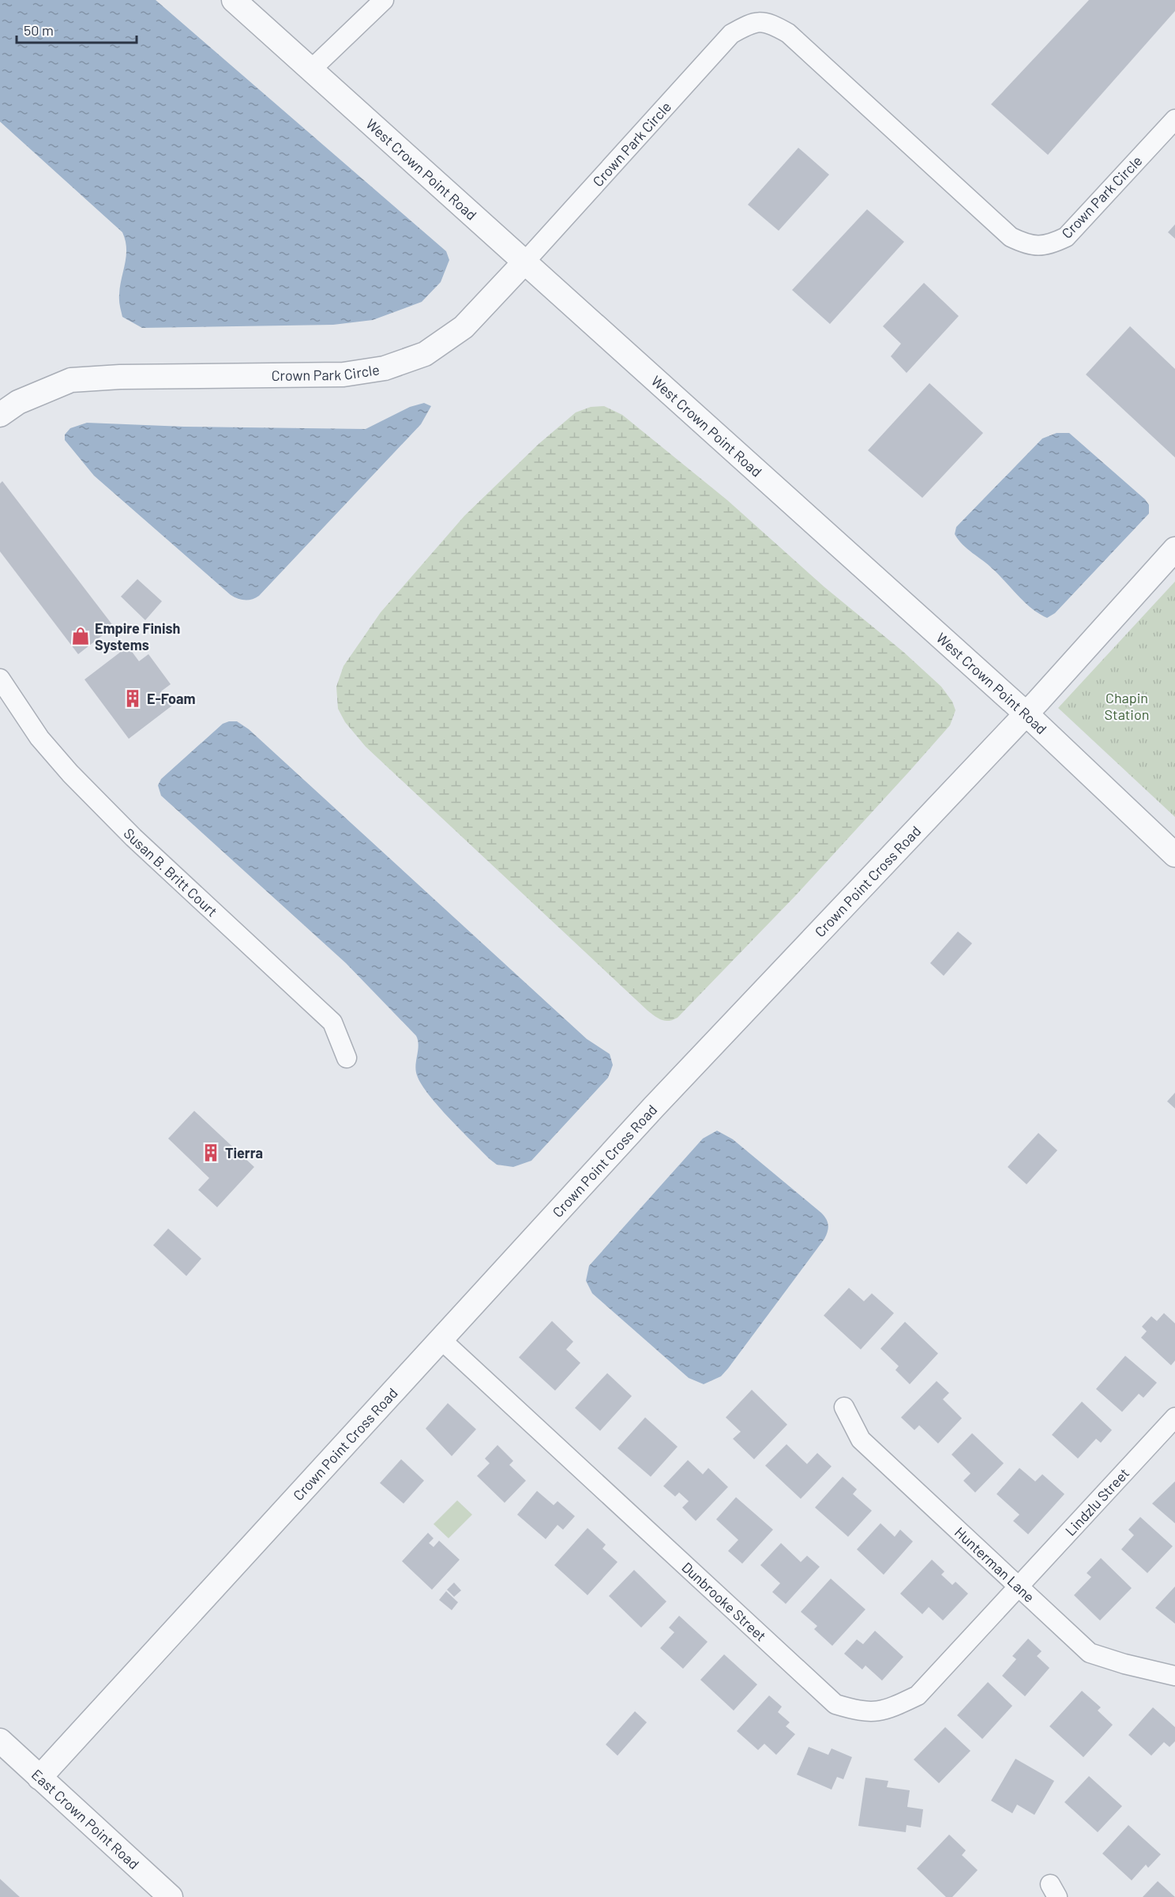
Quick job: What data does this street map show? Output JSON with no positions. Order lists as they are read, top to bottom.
{
  "streets": {
    "street": [
      "Crown Park Circle",
      "West Crown Point Road",
      "Susan B. Britt Court",
      "Crown Point Cross Road",
      "Lindzlu Street",
      "Hunterman Lane",
      "Dunbrooke Street",
      "East Crown Point Road"
    ]
  },
  "crossings": [
    ["Crown Park Circle", "West Crown Point Road"],
    ["West Crown Point Road", "Crown Point Cross Road"],
    ["Crown Point Cross Road", "Dunbrooke Street"],
    ["Crown Point Cross Road", "East Crown Point Road"],
    ["Lindzlu Street", "Hunterman Lane"],
    ["Lindzlu Street", "Dunbrooke Street"],
    ["Hunterman Lane", "Dunbrooke Street"]
  ],
  "parks": ["Chapin Station"],
  "places": {
    "shop": ["Empire Finish Systems"],
    "building": ["E-Foam", "Tierra"]
  },
  "scale_bar": "50 m"
}
